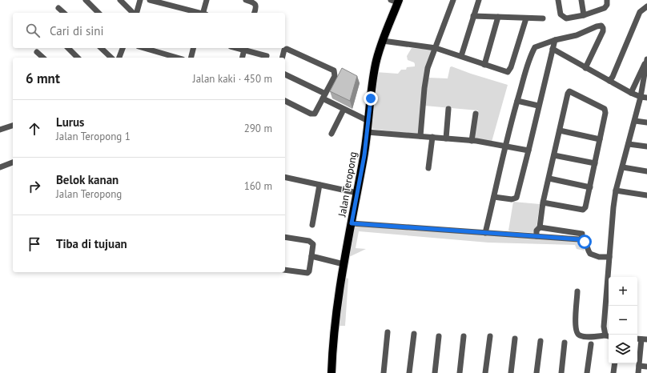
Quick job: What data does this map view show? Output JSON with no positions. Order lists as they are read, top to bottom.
{
  "streets": {
    "main road": ["Jalan Teropong"]
  },
  "page": {
    "search": "Cari di sini",
    "heading": ["6 mnt", "Jalan kaki · 450 m"],
    "list": [
      ["Lurus", "Jalan Teropong 1", "290 m"],
      ["Belok kanan", "Jalan Teropong", "160 m"],
      "Tiba di tujuan"
    ],
    "map_buttons": ["+", "−"]
  }
}
